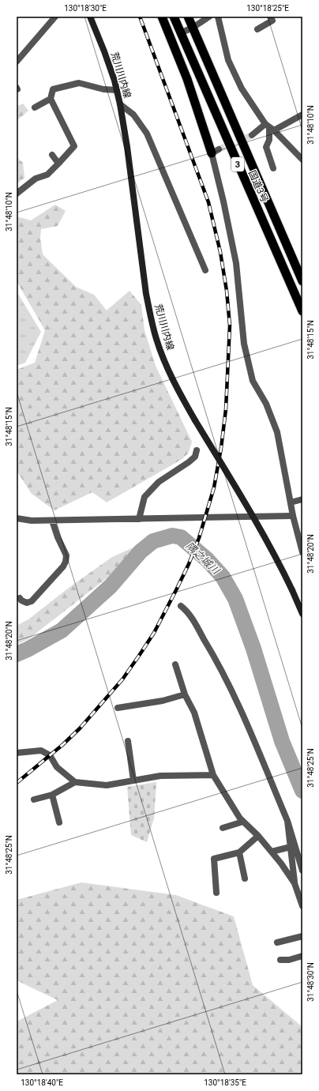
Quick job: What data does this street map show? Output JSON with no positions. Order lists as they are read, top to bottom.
{
  "streets": {
    "highway": ["3", "国道3号"],
    "main road": ["荒川川内線"]
  },
  "water": ["隅之城川"],
  "coordinates": [
    "130°18'30\"E",
    "130°18'25\"E",
    "31°48'10\"N",
    "31°48'15\"N",
    "31°48'20\"N",
    "31°48'25\"N",
    "31°48'30\"N",
    "130°18'40\"E",
    "130°18'35\"E"
  ]
}
